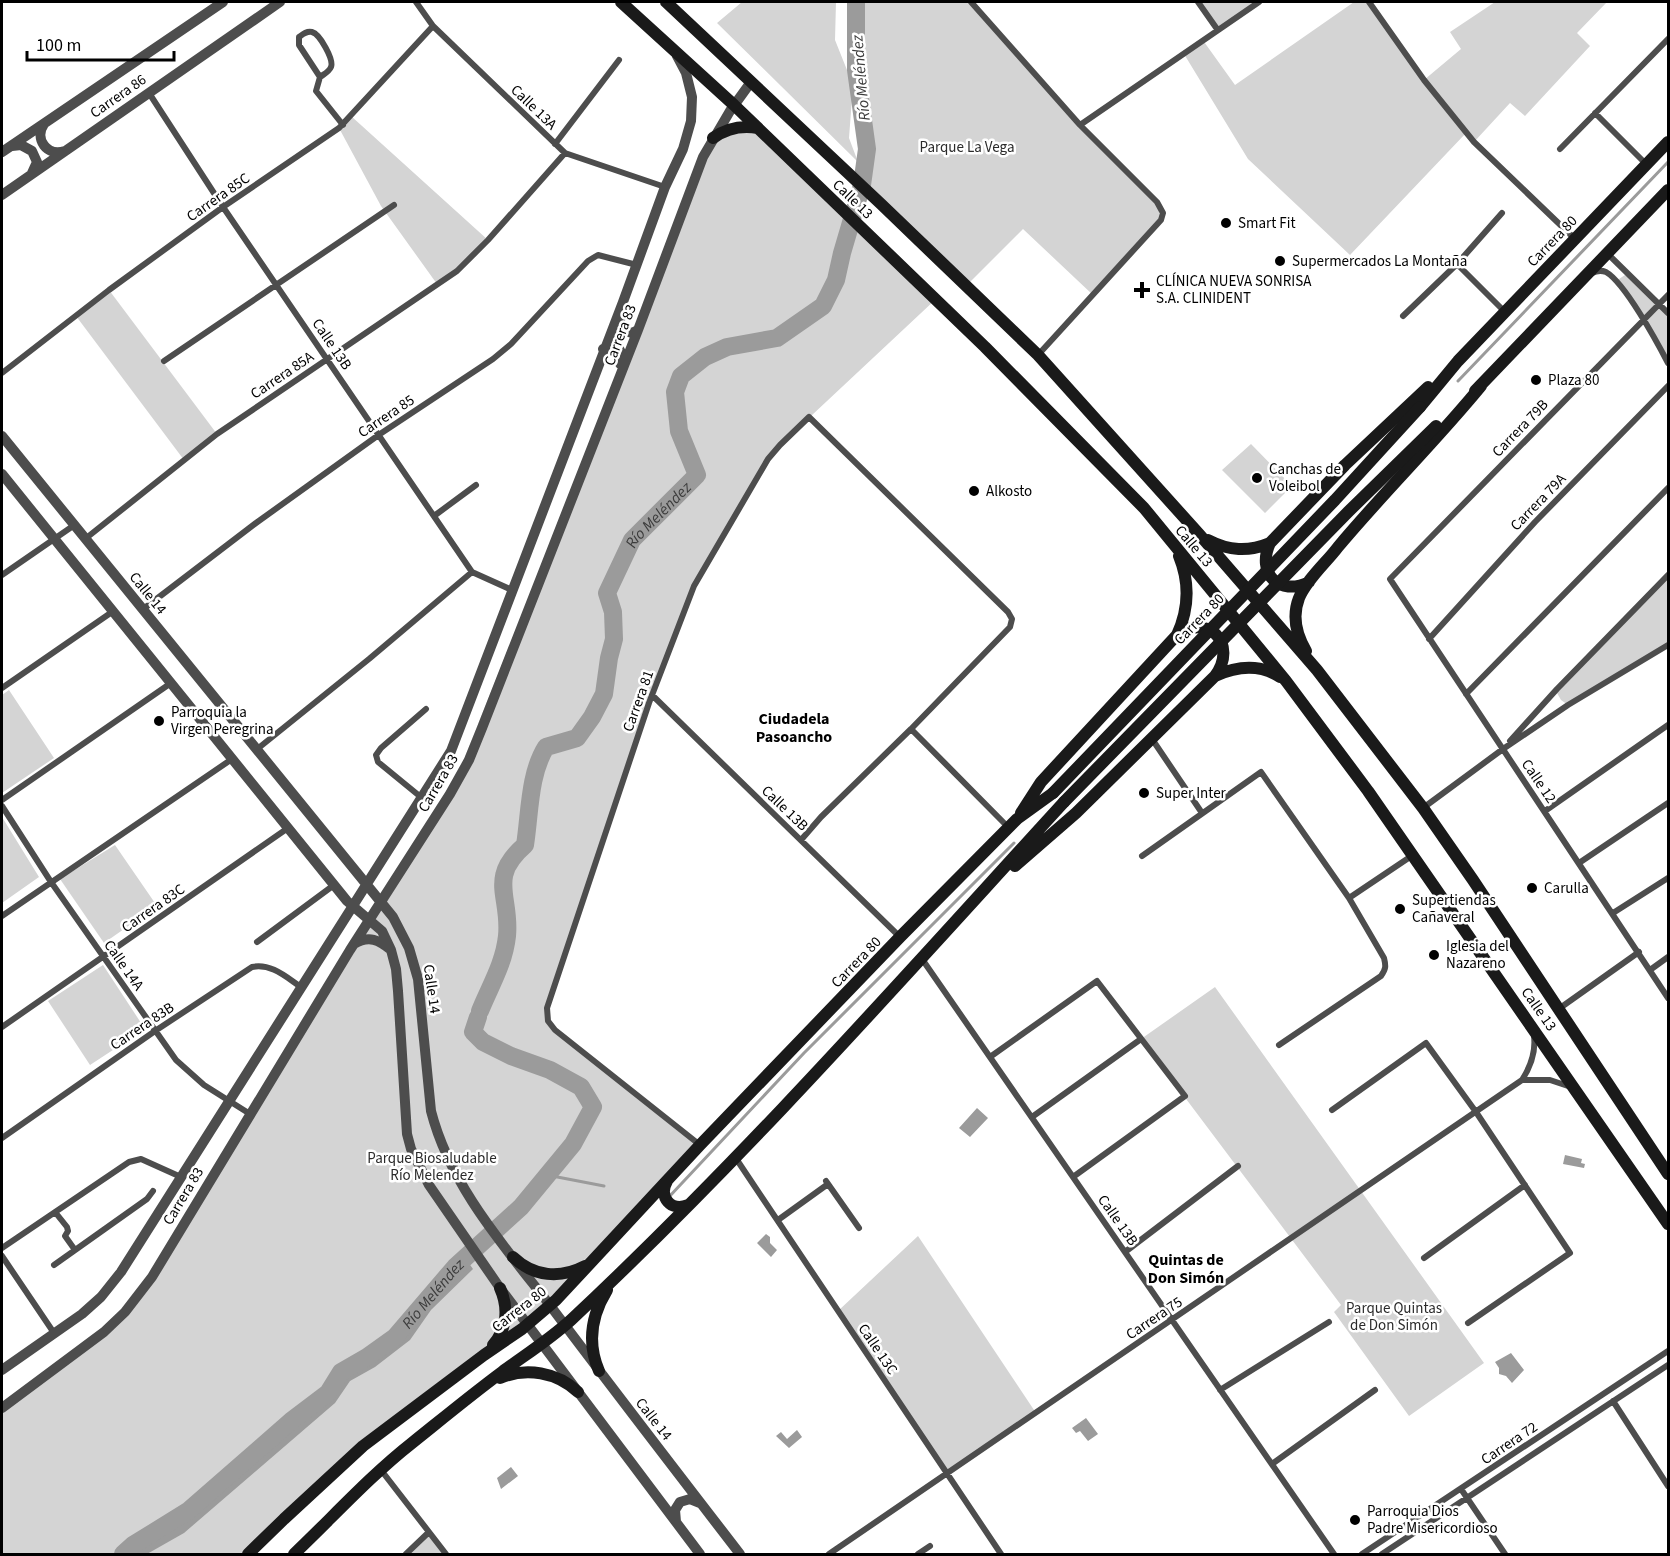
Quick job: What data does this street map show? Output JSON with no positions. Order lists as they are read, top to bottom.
{
  "streets": {
    "main road": ["Calle 13", "Carrera 80"],
    "street": [
      "Carrera 86",
      "Calle 13A",
      "Carrera 85C",
      "Carrera 83",
      "Calle 13B",
      "Carrera 85A",
      "Carrera 85",
      "Carrera 79B",
      "Carrera 79A",
      "Calle 14",
      "Carrera 81",
      "Calle 12",
      "Carrera 83C",
      "Calle 14A",
      "Carrera 83B",
      "Carrera 75",
      "Calle 13C",
      "Carrera 72"
    ]
  },
  "crossings": [
    ["Carrera 86", "Calle 13B"],
    ["Calle 13A", "Carrera 85C"],
    ["Calle 13A", "Carrera 83"],
    ["Calle 13A", "Carrera 85A"],
    ["Carrera 85C", "Calle 13B"],
    ["Calle 13", "Carrera 83"],
    ["Carrera 80", "Calle 13B"],
    ["Carrera 80", "Calle 14"],
    ["Carrera 80", "Carrera 81"],
    ["Carrera 83", "Carrera 85"],
    ["Carrera 83", "Calle 14"],
    ["Carrera 83", "Calle 14A"],
    ["Carrera 83", "Carrera 83B"],
    ["Calle 13B", "Carrera 85A"],
    ["Calle 13B", "Carrera 85"],
    ["Calle 13B", "Carrera 81"],
    ["Calle 13B", "Carrera 75"],
    ["Carrera 85A", "Calle 14"],
    ["Carrera 85", "Calle 14"],
    ["Carrera 79B", "Calle 12"],
    ["Carrera 79A", "Calle 12"],
    ["Carrera 83C", "Calle 14A"],
    ["Calle 14A", "Carrera 83B"],
    ["Carrera 75", "Calle 13C"]
  ],
  "districts": ["Ciudadela Pasoancho", "Quintas de Don Simón"],
  "water": ["Río Meléndez"],
  "parks": ["Parque La Vega", "Parque Biosaludable Río Melendez", "Parque Quintas de Don Simón"],
  "places": {
    "other": [
      "Smart Fit",
      "Supermercados La Montaña",
      "Plaza 80",
      "Canchas de Voleibol",
      "Alkosto",
      "Parroquia la Virgen Peregrina",
      "Super Inter",
      "Carulla",
      "Supertiendas Cañaveral",
      "Iglesia del Nazareno",
      "Parroquia Dios Padre Misericordioso"
    ],
    "health": ["CLÍNICA NUEVA SONRISA S.A. CLINIDENT"]
  },
  "scale_bar": "100 m"
}
